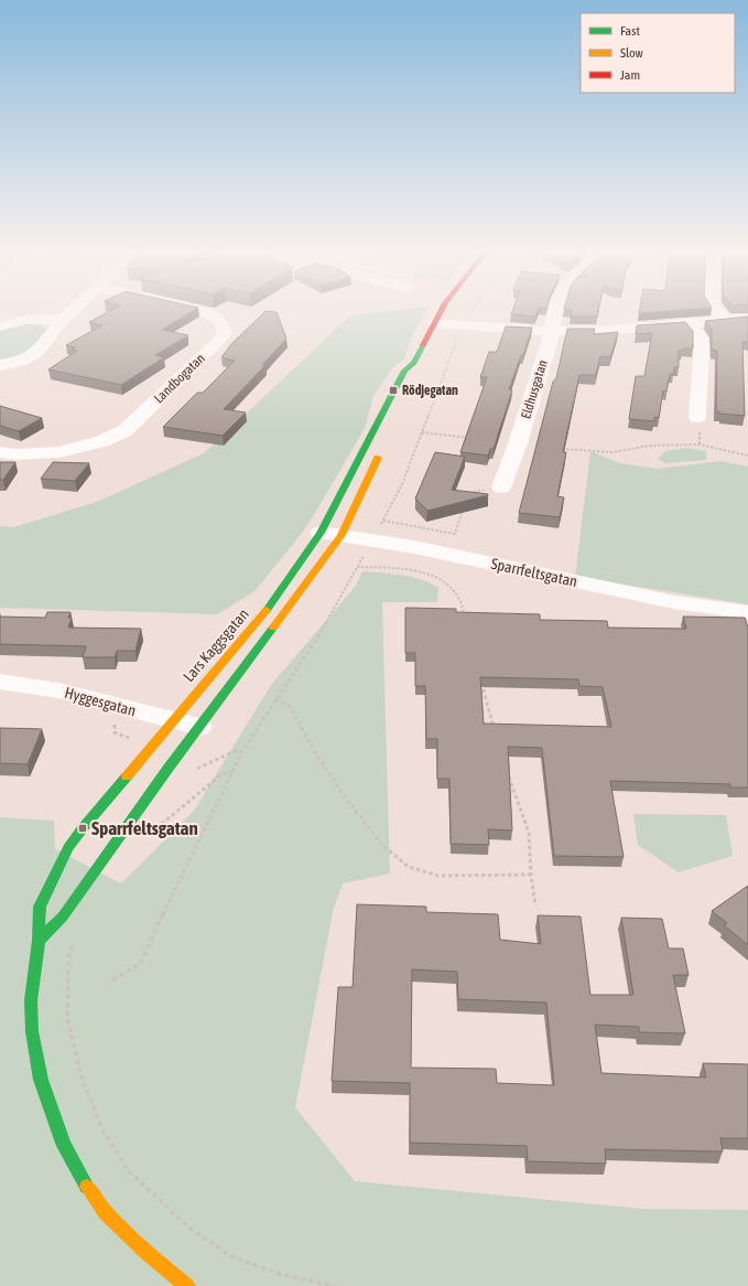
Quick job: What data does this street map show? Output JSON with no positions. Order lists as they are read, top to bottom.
{
  "streets": {
    "street": [
      "Landbogatan",
      "Eldhusgatan",
      "Sparrfeltsgatan",
      "Lars Kaggsgatan",
      "Hyggesgatan"
    ]
  },
  "crossings": [
    ["Sparrfeltsgatan", "Lars Kaggsgatan"],
    ["Lars Kaggsgatan", "Hyggesgatan"]
  ],
  "places": {
    "transit": ["Rödjegatan", "Sparrfeltsgatan"]
  },
  "legend": ["Fast", "Slow", "Jam"]
}
